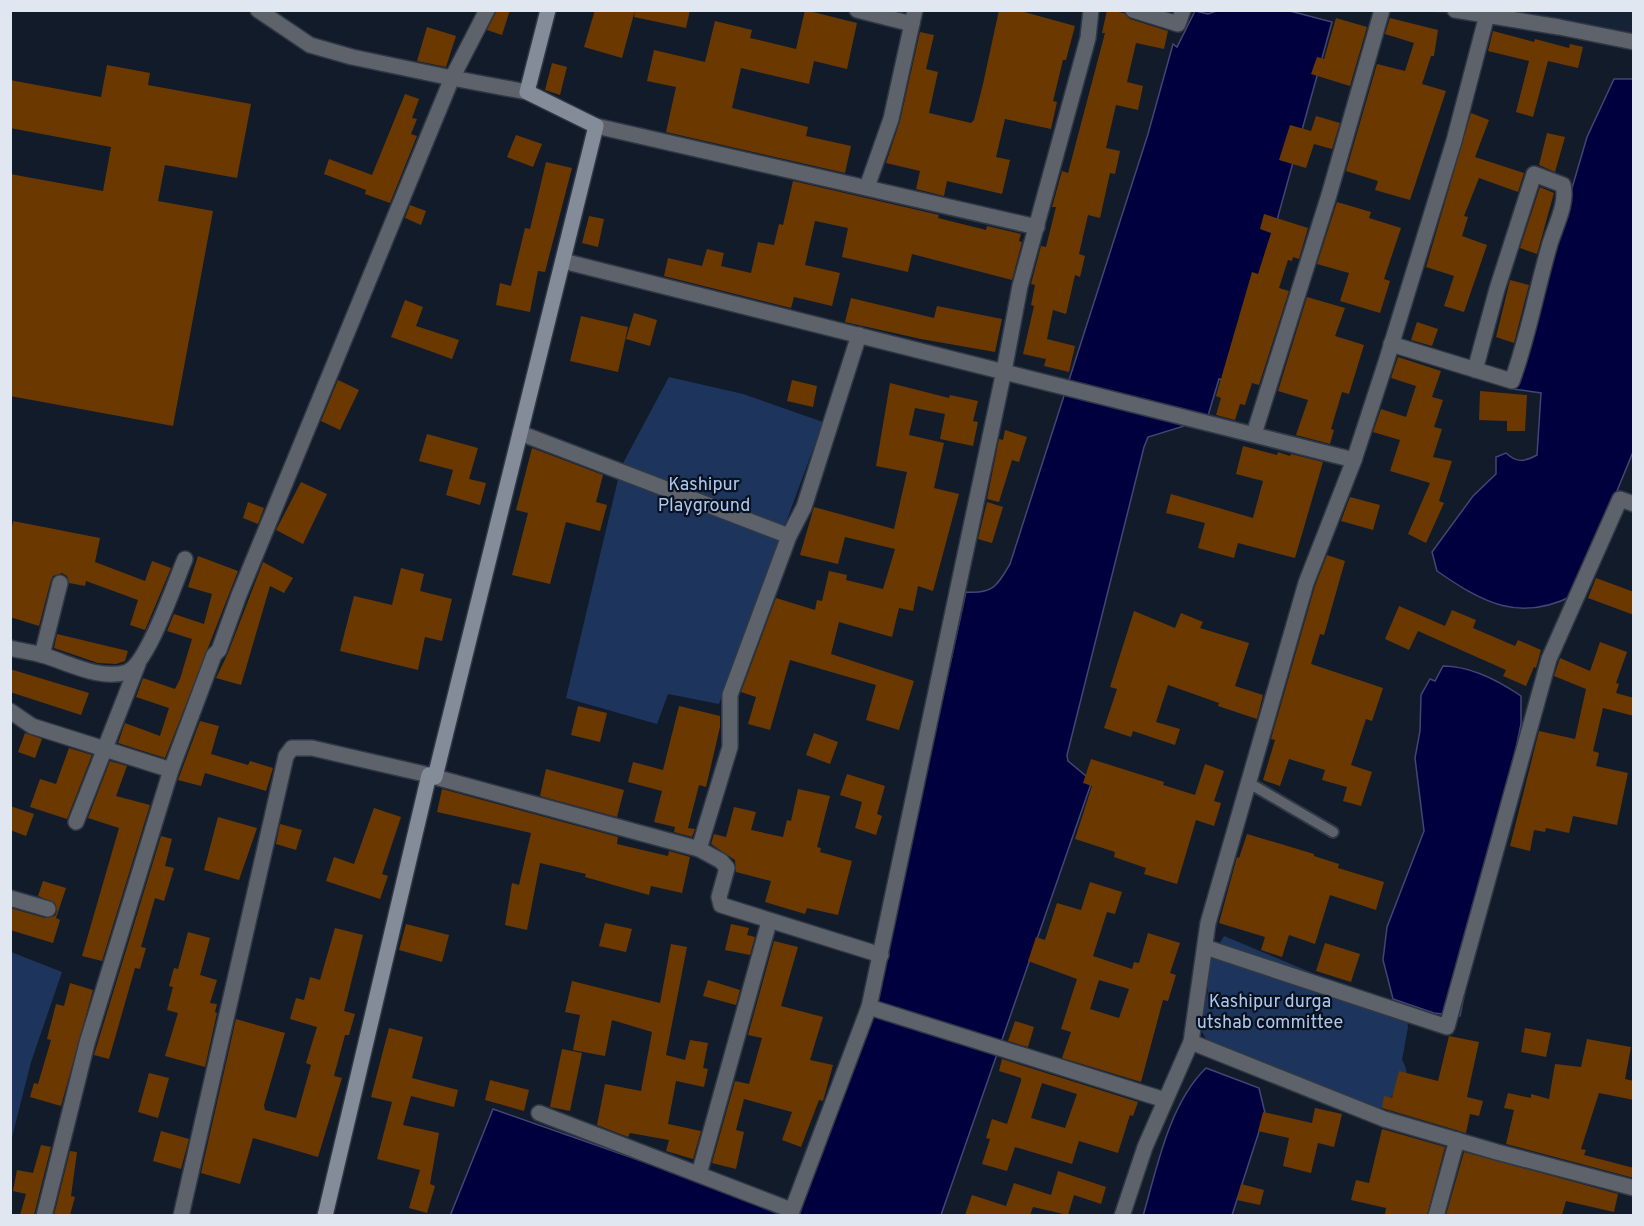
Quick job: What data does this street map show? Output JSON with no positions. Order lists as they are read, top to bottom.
{
  "parks": ["Kashipur Playground", "Kashipur durga utshab committee"]
}
